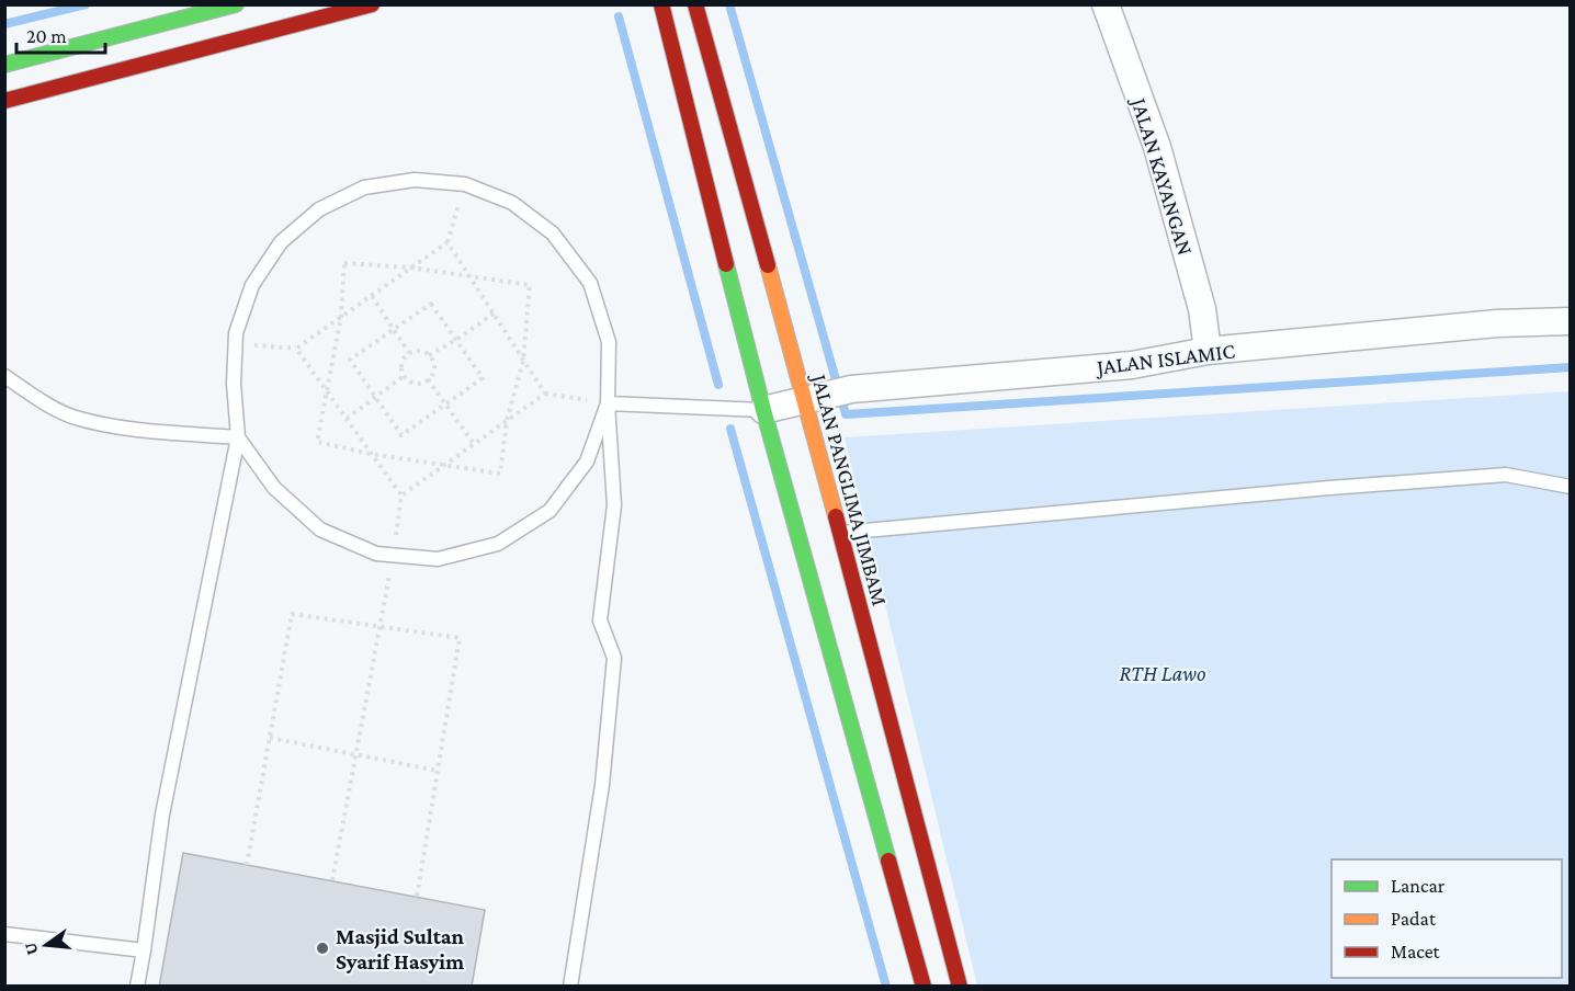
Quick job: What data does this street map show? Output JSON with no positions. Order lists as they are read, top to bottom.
{
  "streets": {
    "street": ["JALAN KAYANGAN", "JALAN ISLAMIC", "JALAN PANGLIMA JIMBAM"]
  },
  "crossings": [
    ["JALAN KAYANGAN", "JALAN ISLAMIC"],
    ["JALAN ISLAMIC", "JALAN PANGLIMA JIMBAM"]
  ],
  "parks": ["RTH Lawo"],
  "places": ["Masjid Sultan Syarif Hasyim"],
  "legend": ["Lancar", "Padat", "Macet"],
  "scale_bar": "20 m",
  "north": "left"
}
